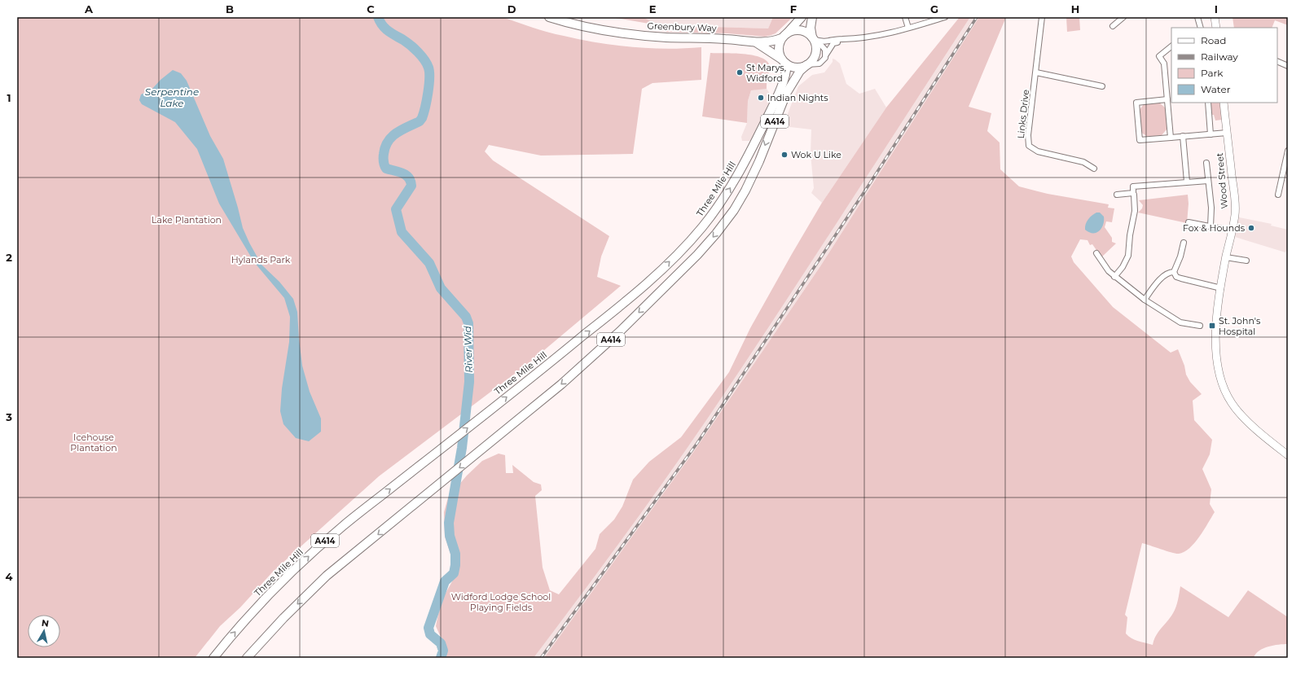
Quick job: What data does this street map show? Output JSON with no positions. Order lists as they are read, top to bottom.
{
  "streets": {
    "main road": [
      "Greenbury Way",
      "A414",
      "Wood Street",
      "Three Mile Hill"
    ],
    "street": ["Links Drive"]
  },
  "crossings": [
    ["Greenbury Way", "A414"],
    ["Greenbury Way", "Three Mile Hill"],
    ["A414", "Three Mile Hill"]
  ],
  "water": ["Serpentine Lake", "River Wid"],
  "parks": [
    "Lake Plantation",
    "Hylands Park",
    "Icehouse Plantation",
    "Widford Lodge School Playing Fields"
  ],
  "places": {
    "other": [
      "St Marys, Widford",
      "Indian Nights",
      "Wok U Like",
      "Fox & Hounds"
    ],
    "transit": ["St. John's Hospital"]
  },
  "legend": [
    "Road",
    "Railway",
    "Park",
    "Water"
  ],
  "north": "top",
  "grid": {
    "columns": [
      "A",
      "B",
      "C",
      "D",
      "E",
      "F",
      "G",
      "H",
      "I"
    ],
    "rows": [
      "1",
      "2",
      "3",
      "4"
    ]
  }
}
